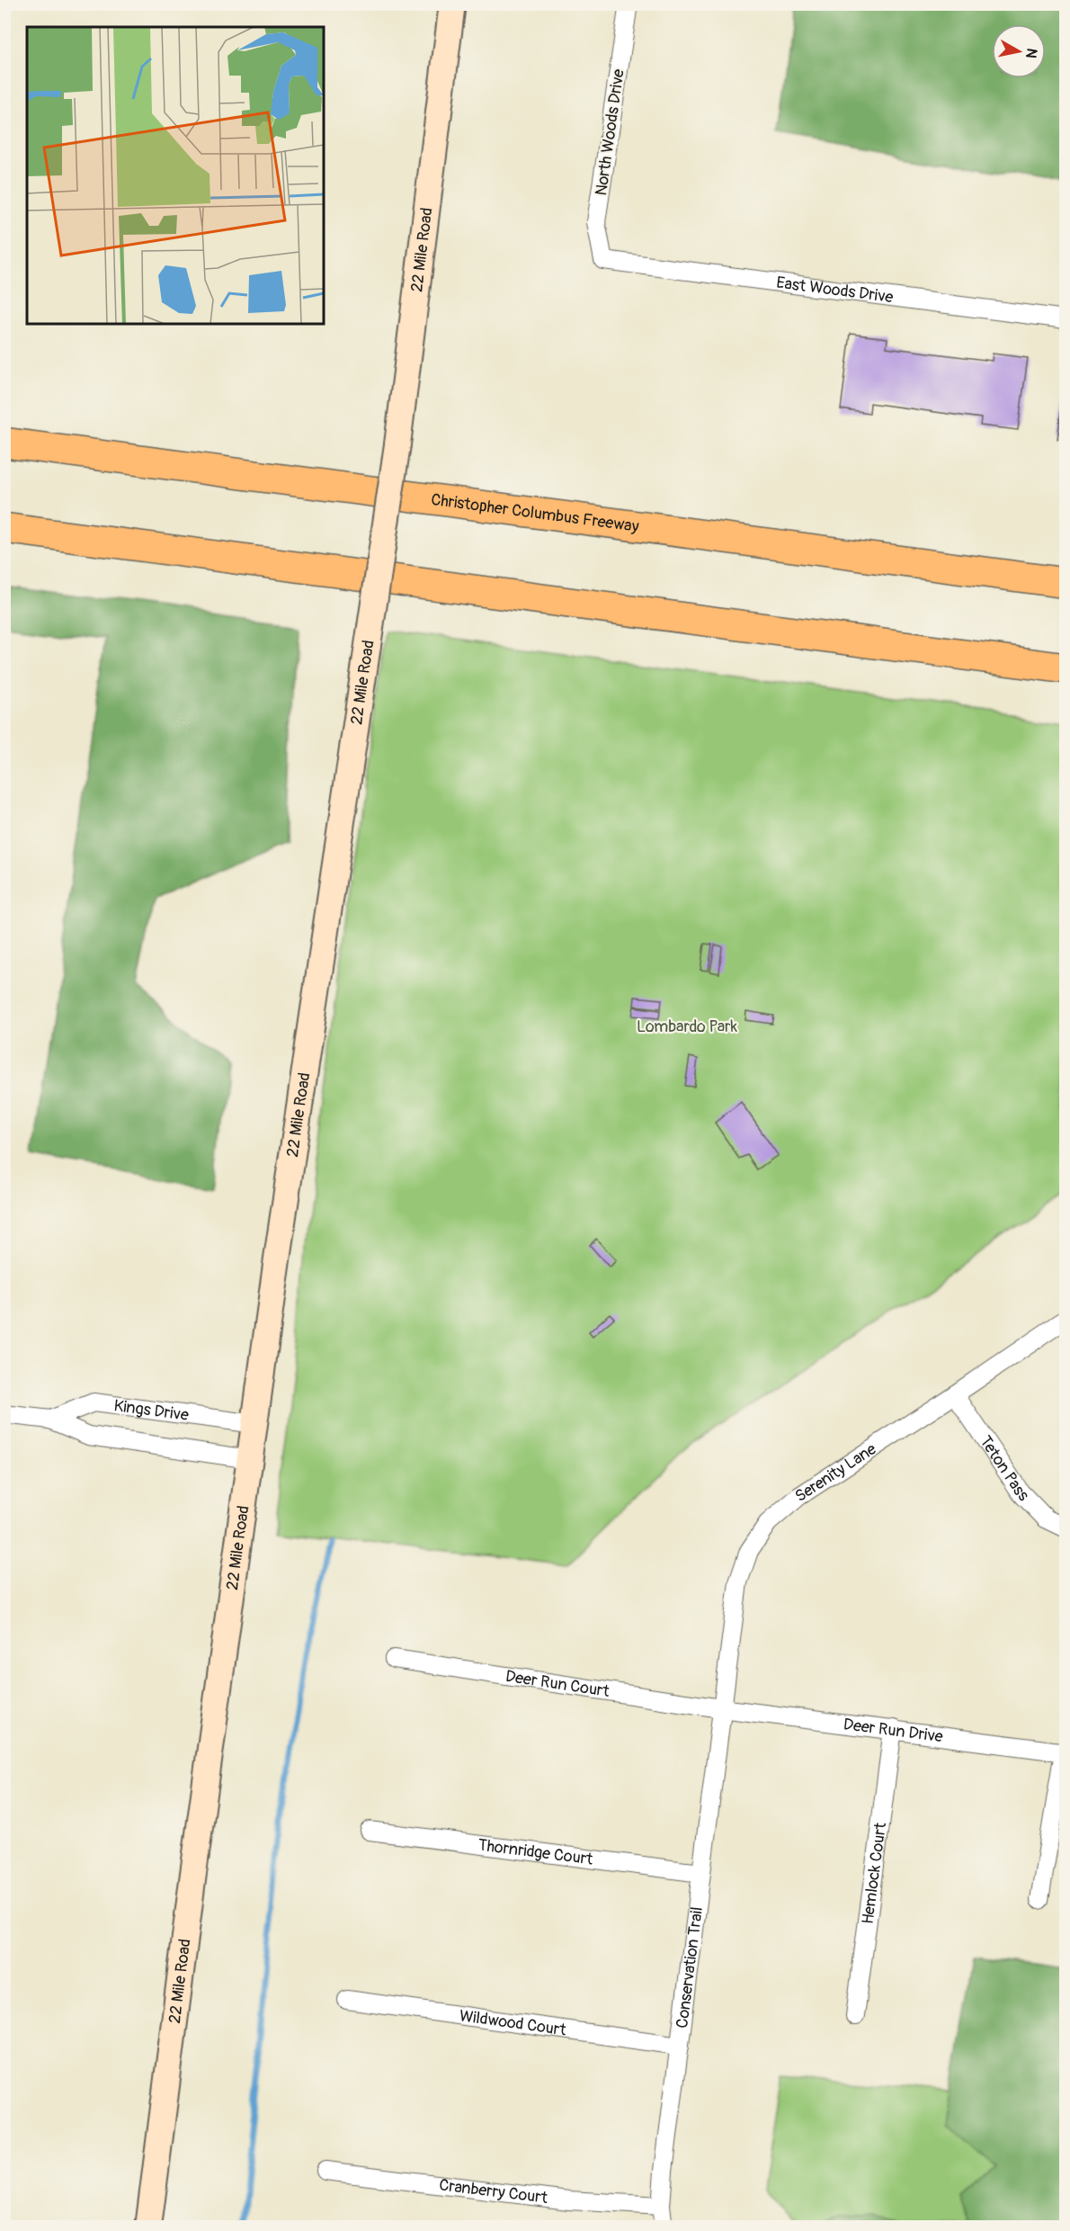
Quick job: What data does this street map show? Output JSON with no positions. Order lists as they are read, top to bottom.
{
  "streets": {
    "highway": ["Christopher Columbus Freeway"],
    "street": [
      "North Woods Drive",
      "22 Mile Road",
      "East Woods Drive",
      "Kings Drive",
      "Teton Pass",
      "Serenity Lane",
      "Deer Run Court",
      "Deer Run Drive",
      "Thornridge Court",
      "Hemlock Court",
      "Conservation Trail",
      "Wildwood Court",
      "Cranberry Court"
    ]
  },
  "crossings": [
    ["North Woods Drive", "East Woods Drive"],
    ["22 Mile Road", "Kings Drive"],
    ["Teton Pass", "Serenity Lane"],
    ["Serenity Lane", "Deer Run Court"],
    ["Serenity Lane", "Deer Run Drive"],
    ["Serenity Lane", "Conservation Trail"],
    ["Deer Run Court", "Deer Run Drive"],
    ["Deer Run Court", "Conservation Trail"],
    ["Deer Run Drive", "Hemlock Court"],
    ["Deer Run Drive", "Conservation Trail"],
    ["Thornridge Court", "Conservation Trail"],
    ["Conservation Trail", "Wildwood Court"],
    ["Conservation Trail", "Cranberry Court"]
  ],
  "parks": ["Lombardo Park"],
  "north": "right"
}
